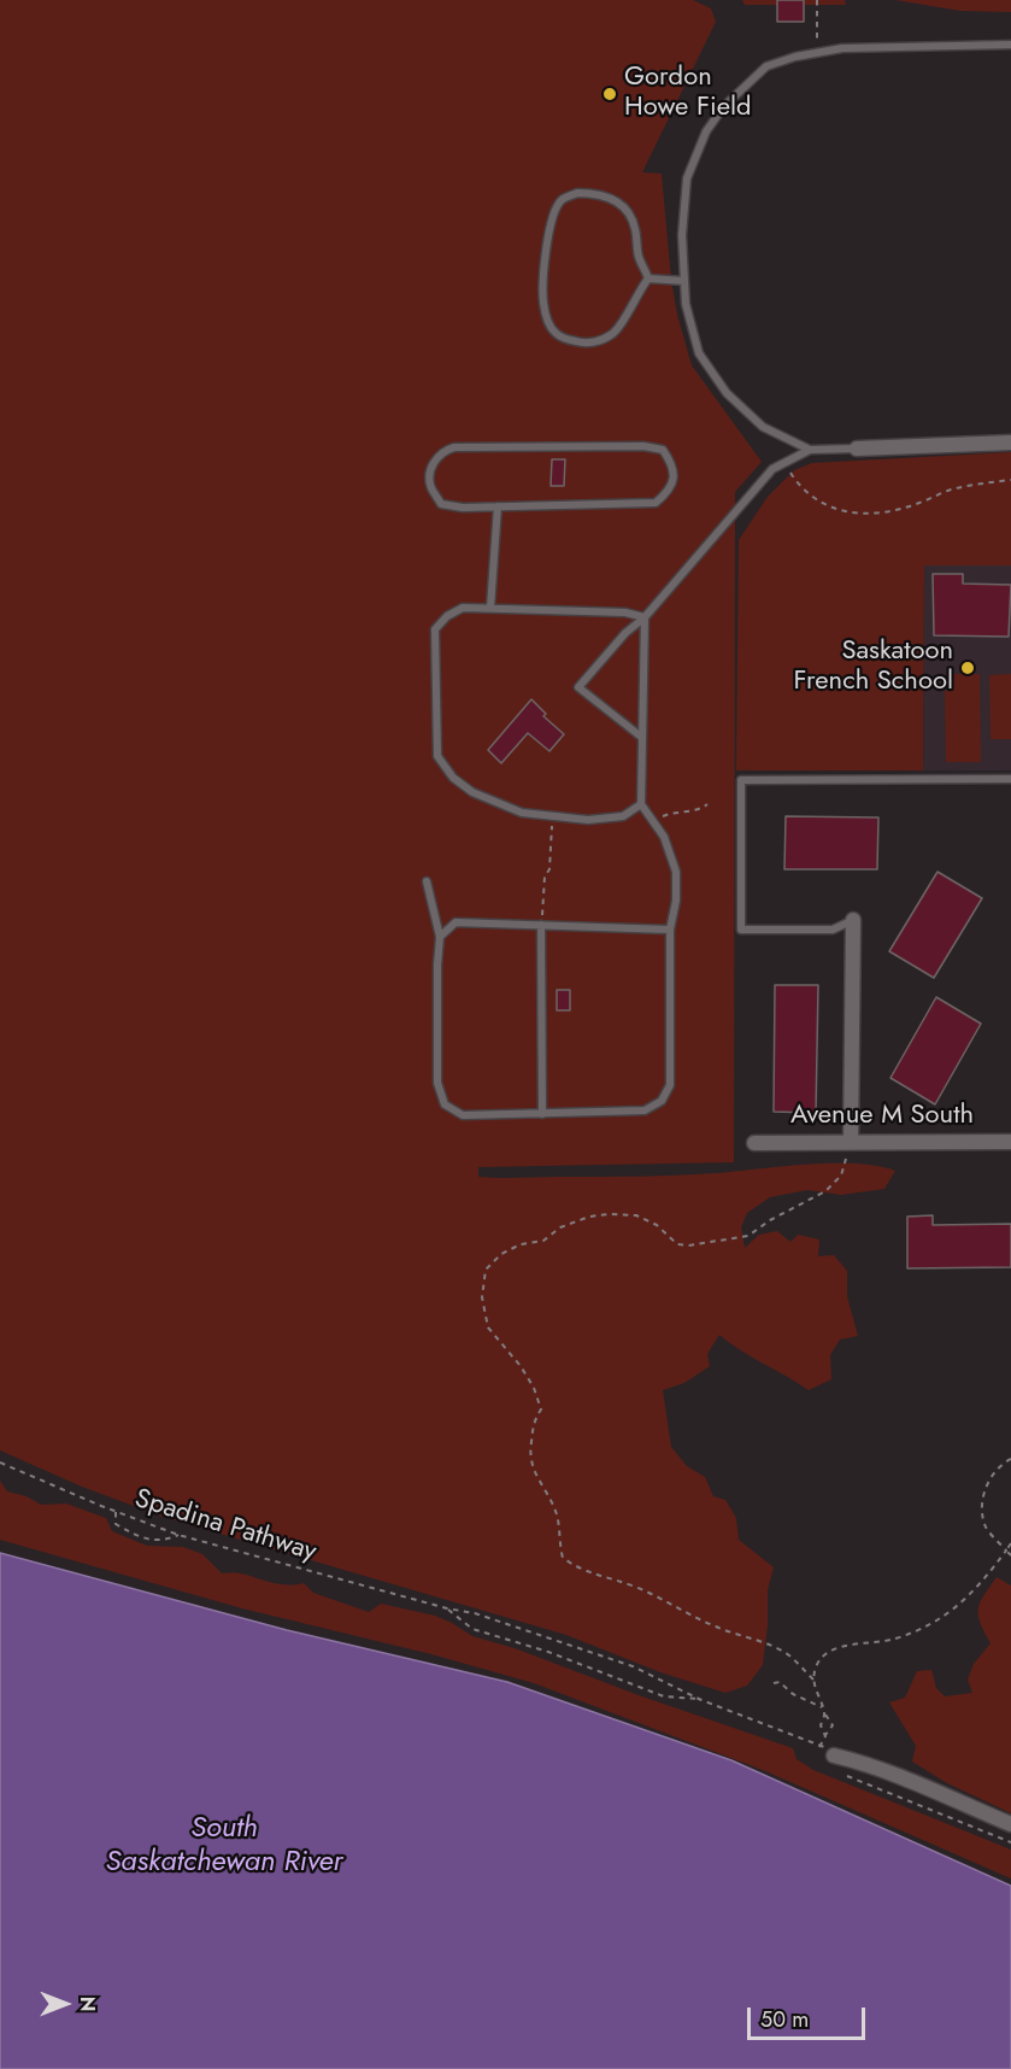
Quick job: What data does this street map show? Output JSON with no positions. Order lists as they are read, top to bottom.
{
  "streets": {
    "street": ["Avenue M South"],
    "path": ["Spadina Pathway"]
  },
  "water": ["South Saskatchewan River"],
  "places": ["Gordon Howe Field", "Saskatoon French School"],
  "scale_bar": "50 m",
  "north": "right"
}
